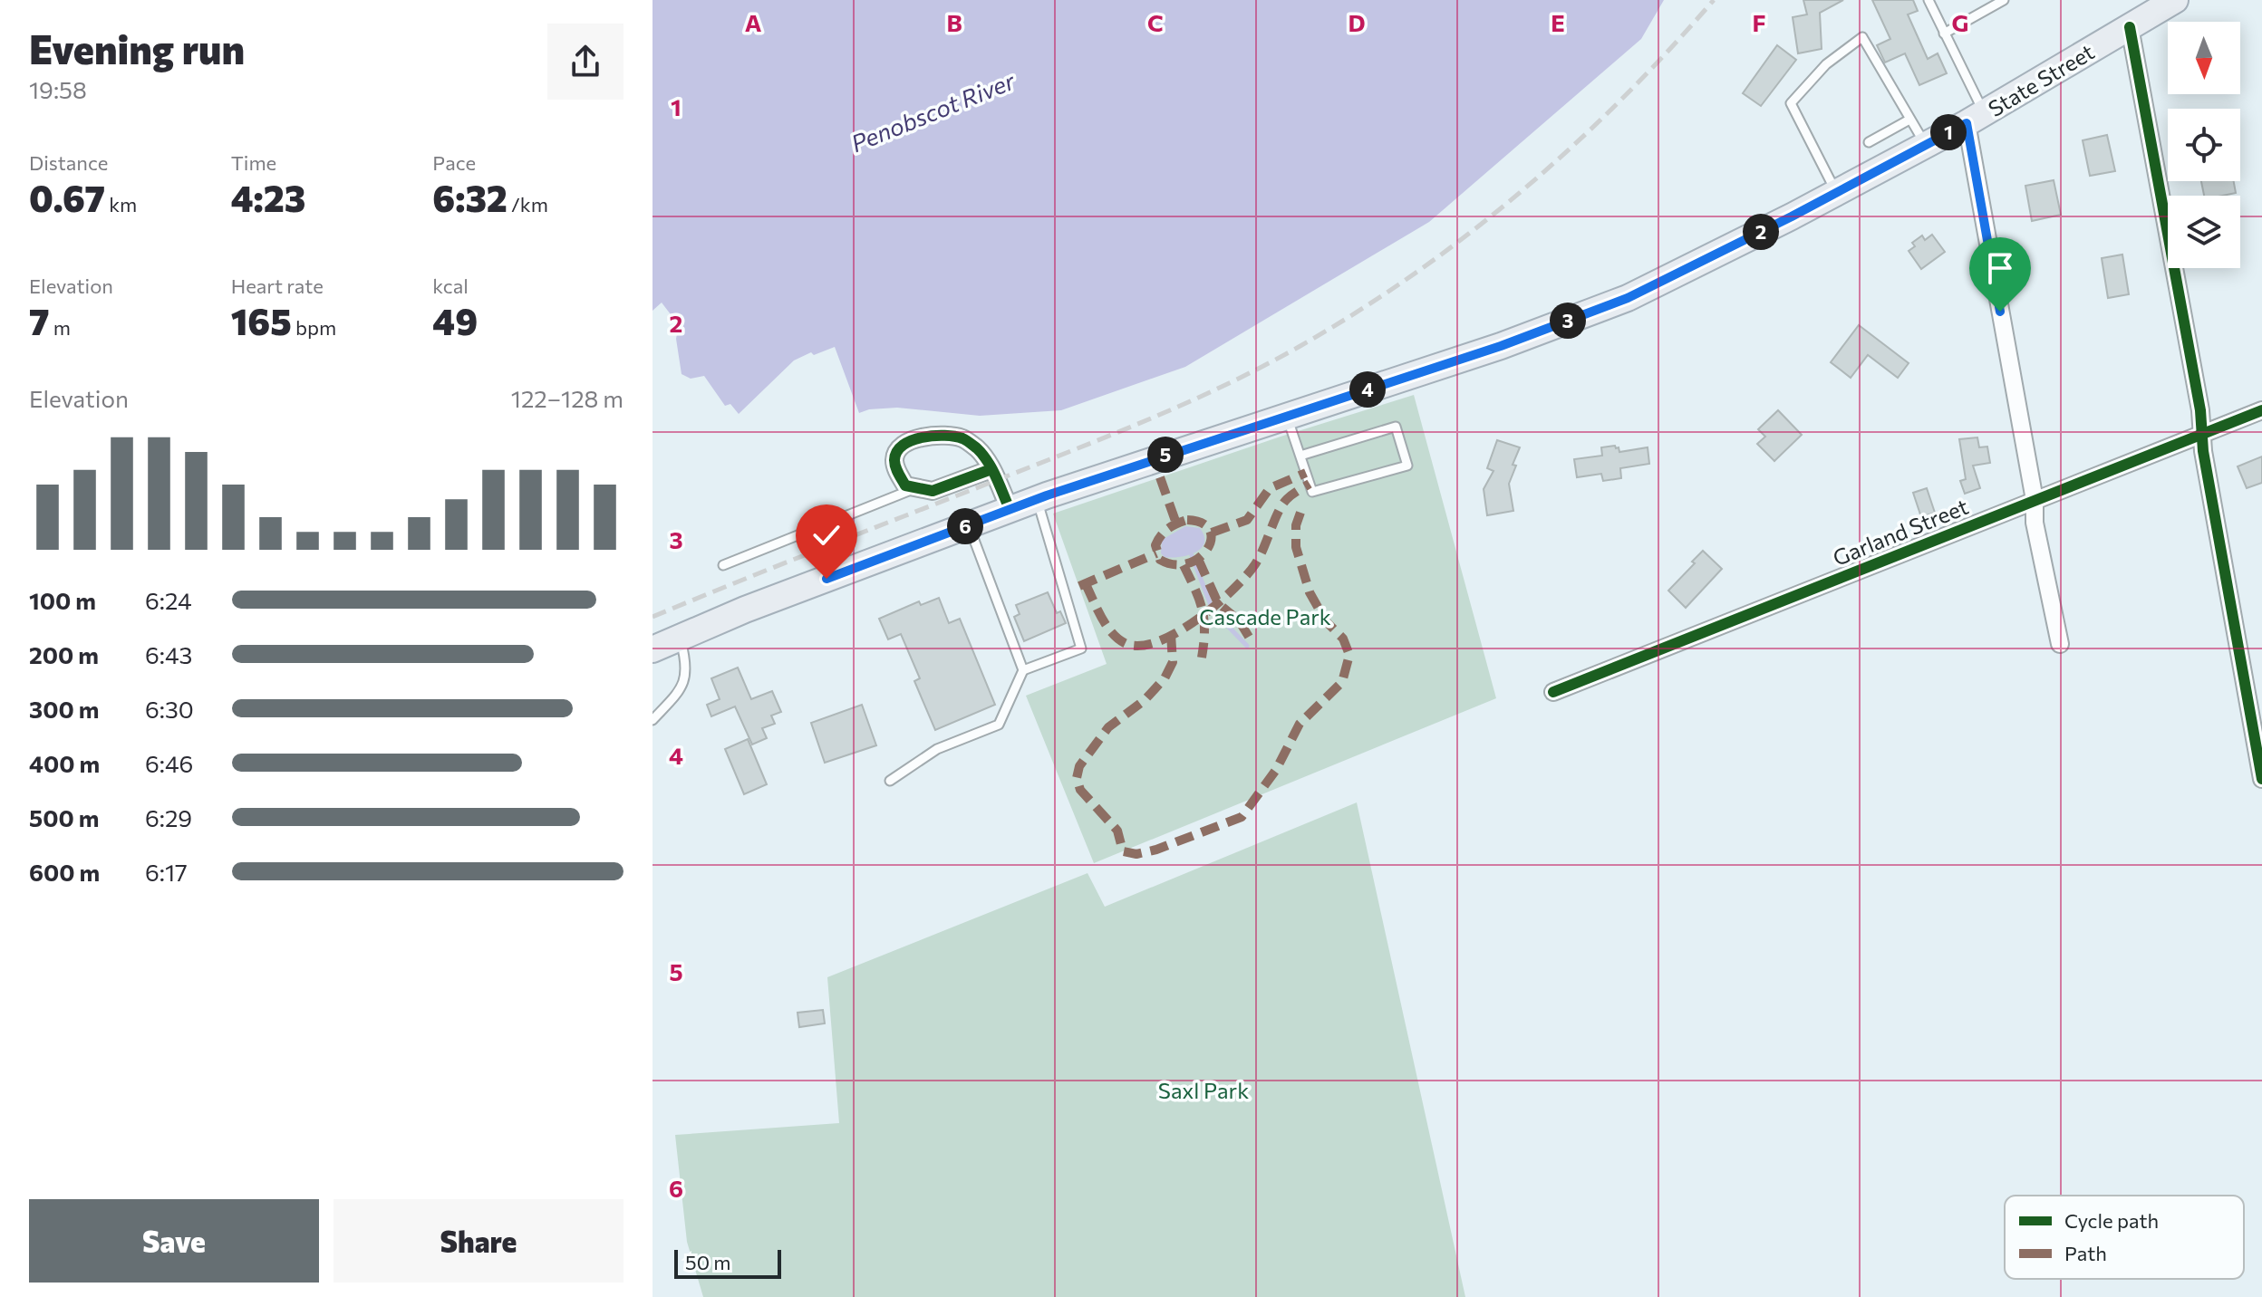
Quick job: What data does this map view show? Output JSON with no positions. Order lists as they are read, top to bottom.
{
  "streets": {
    "main road": ["State Street"],
    "street": ["Garland Street"]
  },
  "water": ["Penobscot River"],
  "parks": ["Cascade Park", "Saxl Park"],
  "legend": ["Cycle path", "Path"],
  "scale_bar": "50 m",
  "north": "bottom",
  "page": {
    "heading": ["Evening run", "19:58"],
    "pins": [
      "1",
      "2",
      "3",
      "4",
      "5",
      "6"
    ],
    "stats": [
      ["Distance", "0.67 km"],
      ["Time", "4:23"],
      ["Pace", "6:32 /km"],
      ["Elevation", "7 m"],
      ["Heart rate", "165 bpm"],
      ["kcal", "49"]
    ],
    "chart": ["Elevation", "122–128 m"],
    "list": [
      {
        "name": "100 m",
        "note": "6:24"
      },
      {
        "name": "200 m",
        "note": "6:43"
      },
      {
        "name": "300 m",
        "note": "6:30"
      },
      {
        "name": "400 m",
        "note": "6:46"
      },
      {
        "name": "500 m",
        "note": "6:29"
      },
      {
        "name": "600 m",
        "note": "6:17"
      }
    ],
    "buttons": ["Save", "Share"],
    "scale": "50 m"
  },
  "grid": {
    "columns": [
      "A",
      "B",
      "C",
      "D",
      "E",
      "F",
      "G"
    ],
    "rows": [
      "1",
      "2",
      "3",
      "4",
      "5",
      "6"
    ]
  }
}
